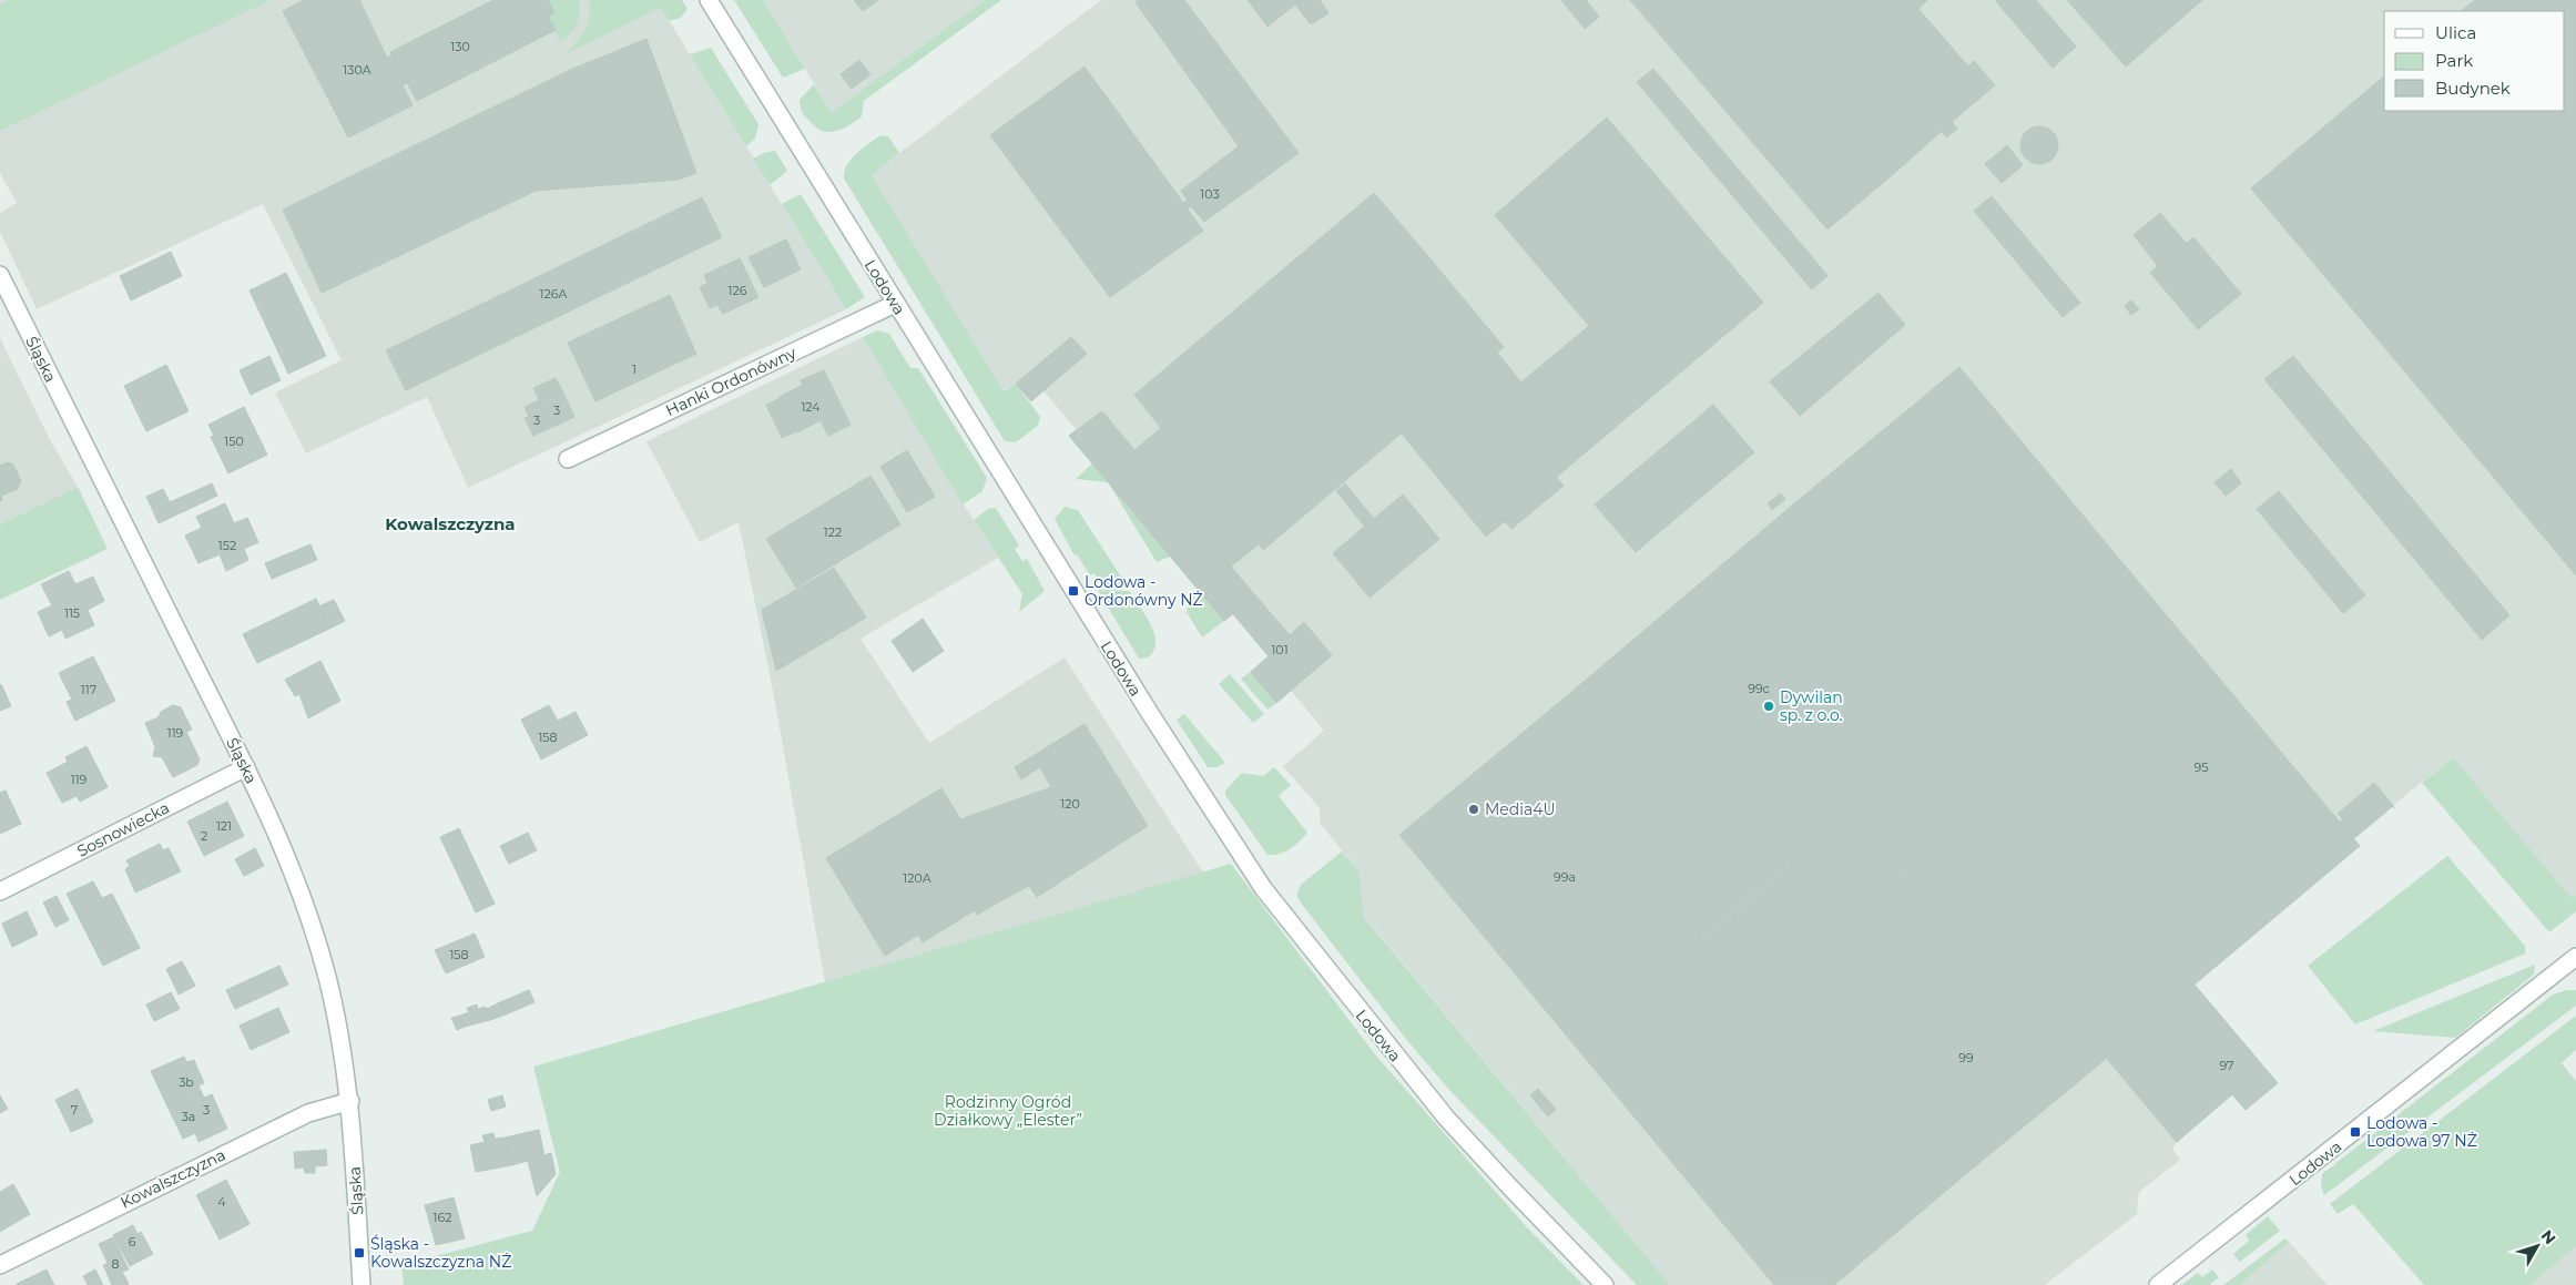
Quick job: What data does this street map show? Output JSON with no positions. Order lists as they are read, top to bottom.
{
  "streets": {
    "street": [
      "Lodowa",
      "Śląska",
      "Hanki Ordonówny",
      "Sosnowiecka",
      "Kowalszczyzna"
    ]
  },
  "crossings": [
    ["Lodowa", "Hanki Ordonówny"],
    ["Śląska", "Sosnowiecka"],
    ["Śląska", "Kowalszczyzna"]
  ],
  "districts": ["Kowalszczyzna"],
  "parks": ["Rodzinny Ogród Działkowy „Elester”"],
  "places": {
    "transit": ["Lodowa - Ordonówny NŻ", "Lodowa - Lodowa 97 NŻ", "Śląska - Kowalszczyzna NŻ"],
    "other": ["Dywilan sp. z o.o.", "Media4U"]
  },
  "house_numbers": [
    "130",
    "130A",
    "103",
    "126",
    "126A",
    "1",
    "124",
    "3",
    "3",
    "150",
    "122",
    "152",
    "115",
    "101",
    "99c",
    "117",
    "119",
    "158",
    "95",
    "119",
    "120",
    "121",
    "2",
    "99a",
    "120A",
    "158",
    "99",
    "97",
    "3b",
    "7",
    "3",
    "3a",
    "4",
    "162",
    "6",
    "8"
  ],
  "legend": ["Ulica", "Park", "Budynek"],
  "north": "top right"
}
